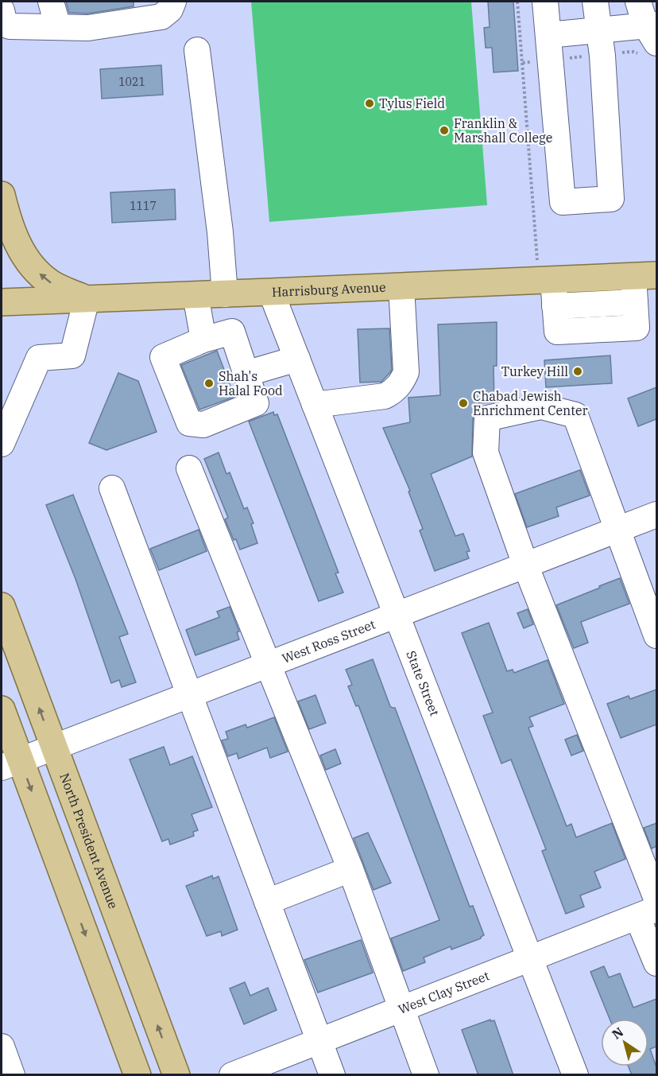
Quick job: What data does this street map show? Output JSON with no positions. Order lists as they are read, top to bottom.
{
  "streets": {
    "main road": ["Harrisburg Avenue", "North President Avenue"],
    "street": ["West Ross Street", "State Street", "West Clay Street"]
  },
  "crossings": [
    ["Harrisburg Avenue", "State Street"],
    ["West Ross Street", "State Street"],
    ["West Ross Street", "North President Avenue"],
    ["State Street", "West Clay Street"]
  ],
  "places": [
    "Tylus Field",
    "Franklin & Marshall College",
    "Turkey Hill",
    "Shah's Halal Food",
    "Chabad Jewish Enrichment Center"
  ],
  "house_numbers": ["1021", "1117"],
  "north": "top left"
}
